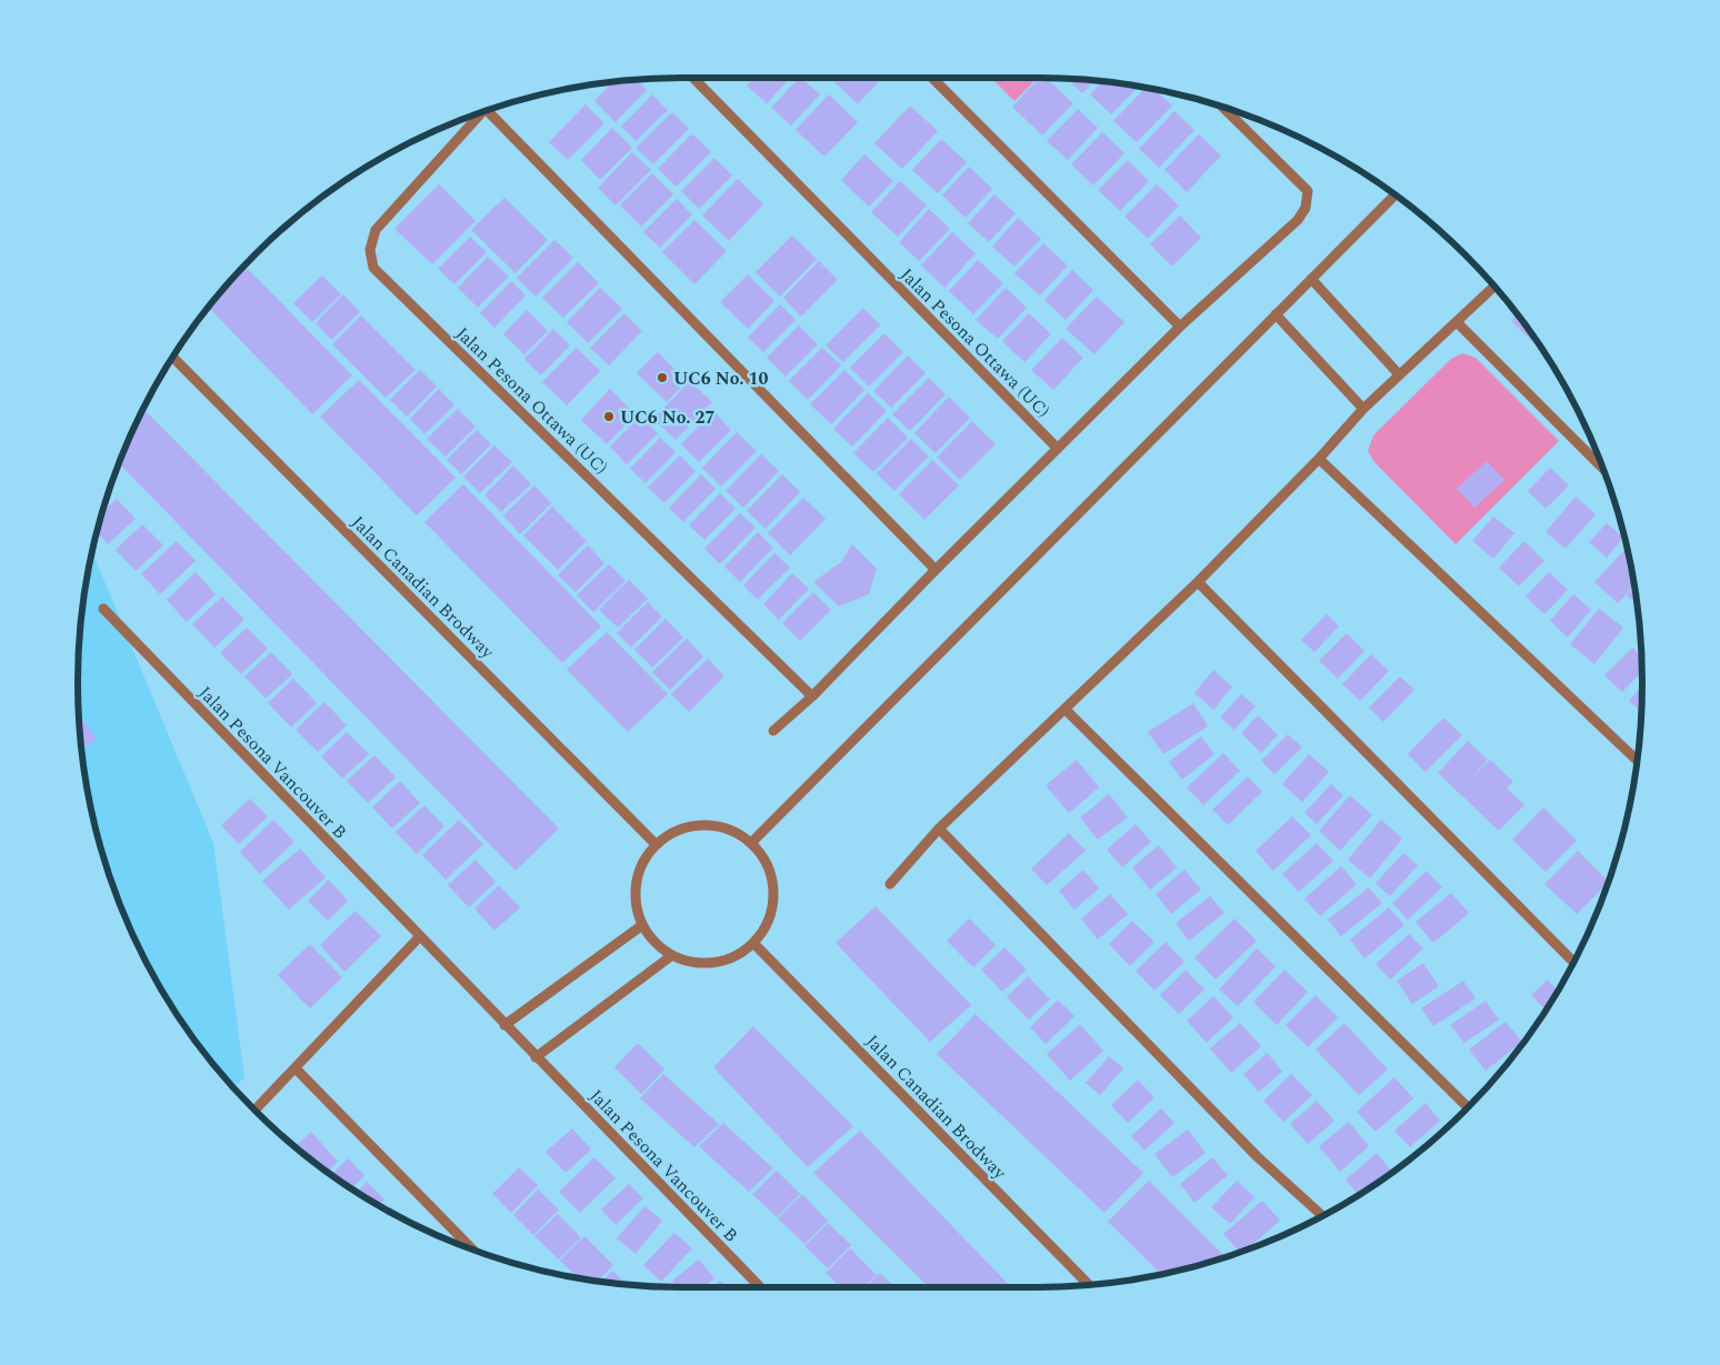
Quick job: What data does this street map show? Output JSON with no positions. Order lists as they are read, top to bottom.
{
  "streets": {
    "street": ["Jalan Pesona Ottawa (UC)", "Jalan Canadian Brodway", "Jalan Pesona Vancouver B"]
  },
  "places": ["UC6 No. 10", "UC6 No. 27"]
}
